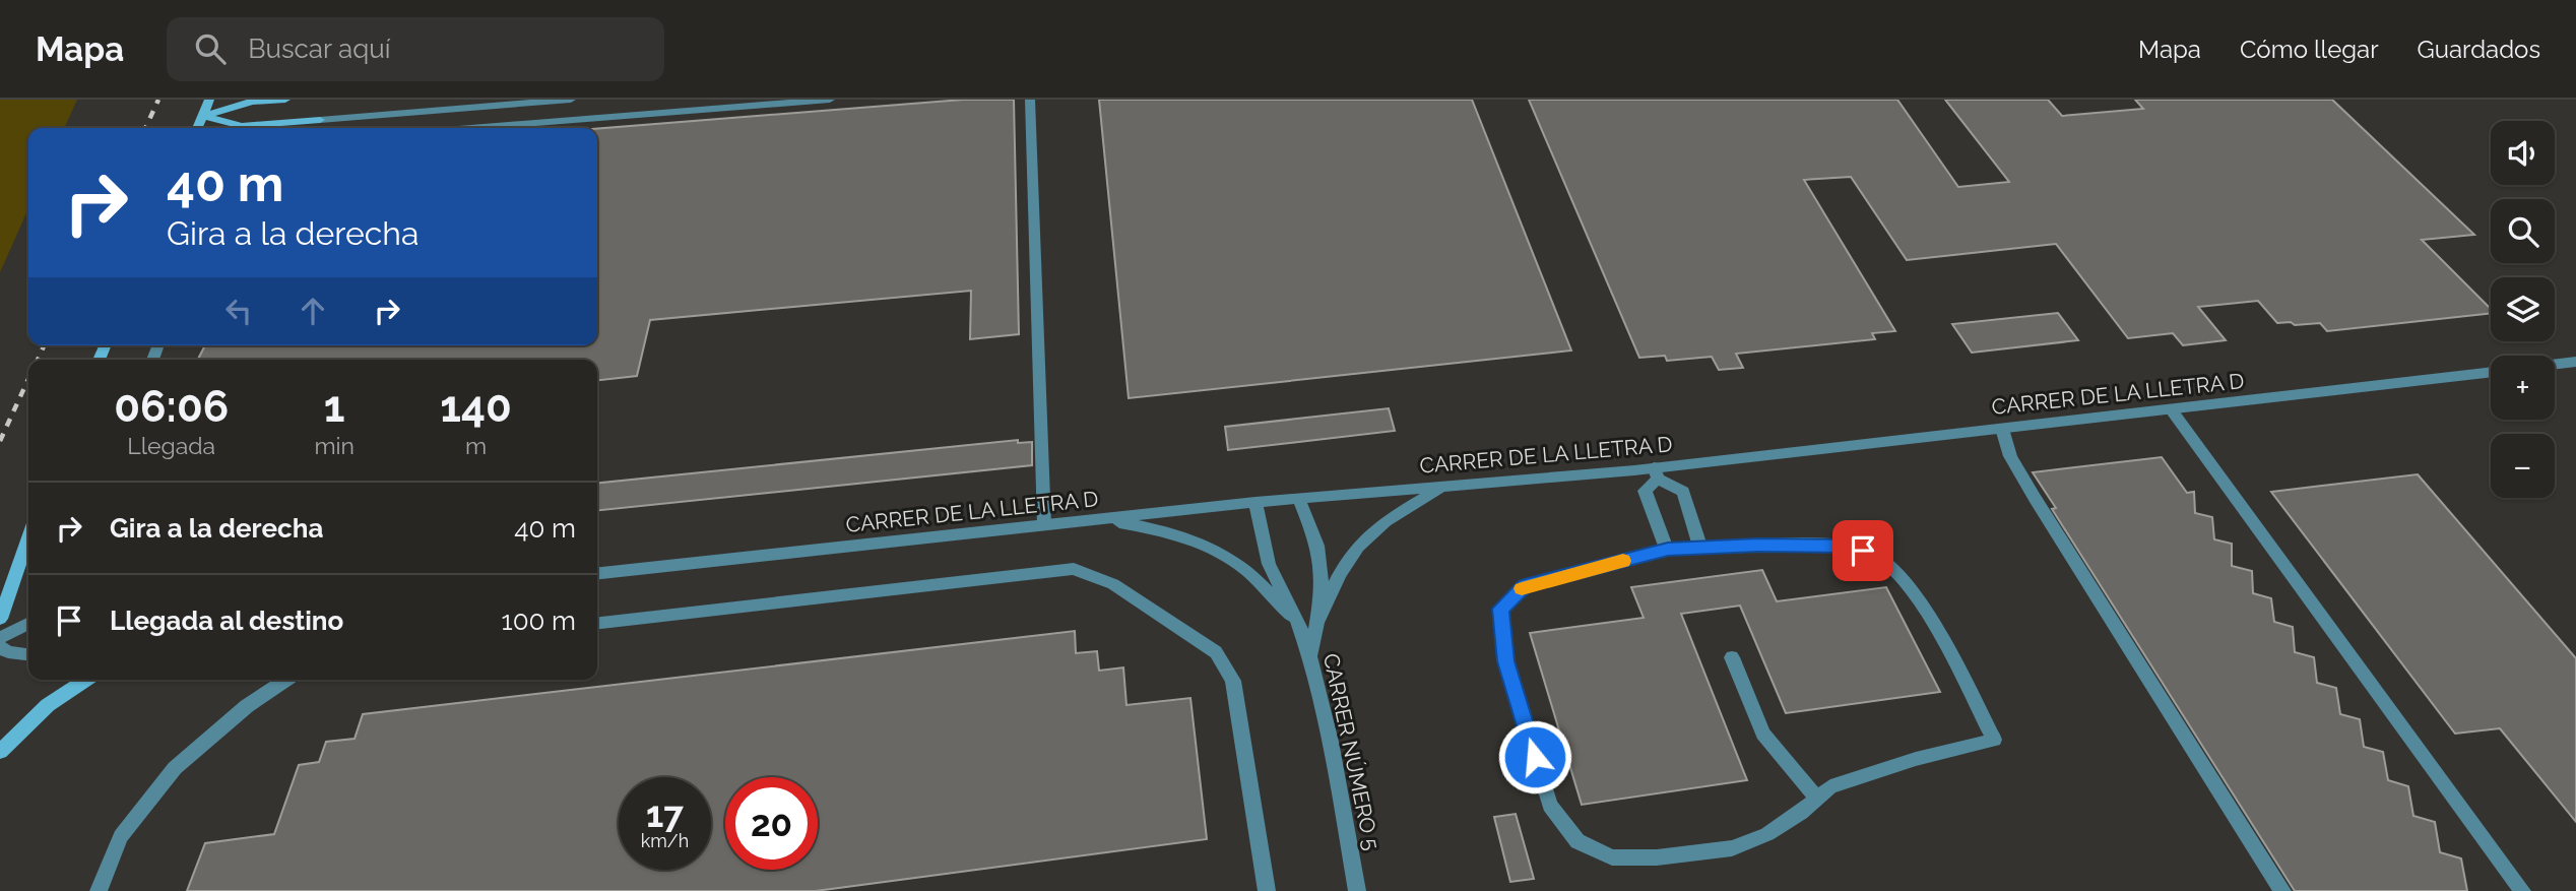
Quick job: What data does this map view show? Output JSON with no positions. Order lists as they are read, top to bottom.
{
  "streets": {
    "street": ["CARRER DE LA LLETRA D", "CARRER NÚMERO 5"]
  },
  "crossings": [
    ["CARRER DE LA LLETRA D", "CARRER NÚMERO 5"]
  ],
  "page": {
    "header": "Mapa",
    "search": "Buscar aquí",
    "nav": ["Mapa", "Cómo llegar", "Guardados"],
    "map_buttons": ["+", "−"],
    "turn": ["40 m", "Gira a la derecha"],
    "eta": [
      "06:06",
      "Llegada",
      "1",
      "min",
      "140",
      "m"
    ],
    "list": [
      {
        "name": "Gira a la derecha",
        "value": "40 m"
      },
      {
        "name": "Llegada al destino",
        "value": "100 m"
      }
    ],
    "speed": "17 km/h",
    "limit": "20"
  }
}
